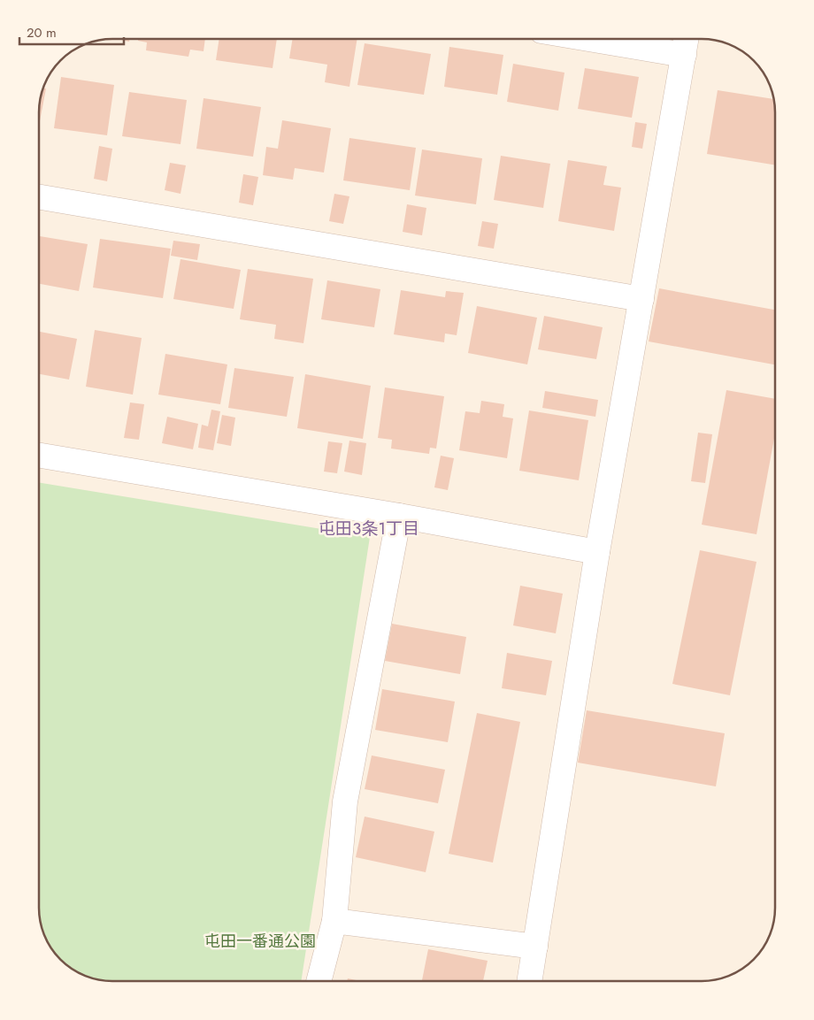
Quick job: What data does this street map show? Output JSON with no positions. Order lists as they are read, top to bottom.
{
  "districts": ["屯田3条1丁目"],
  "parks": ["屯田一番通公園"],
  "scale_bar": "20 m"
}
